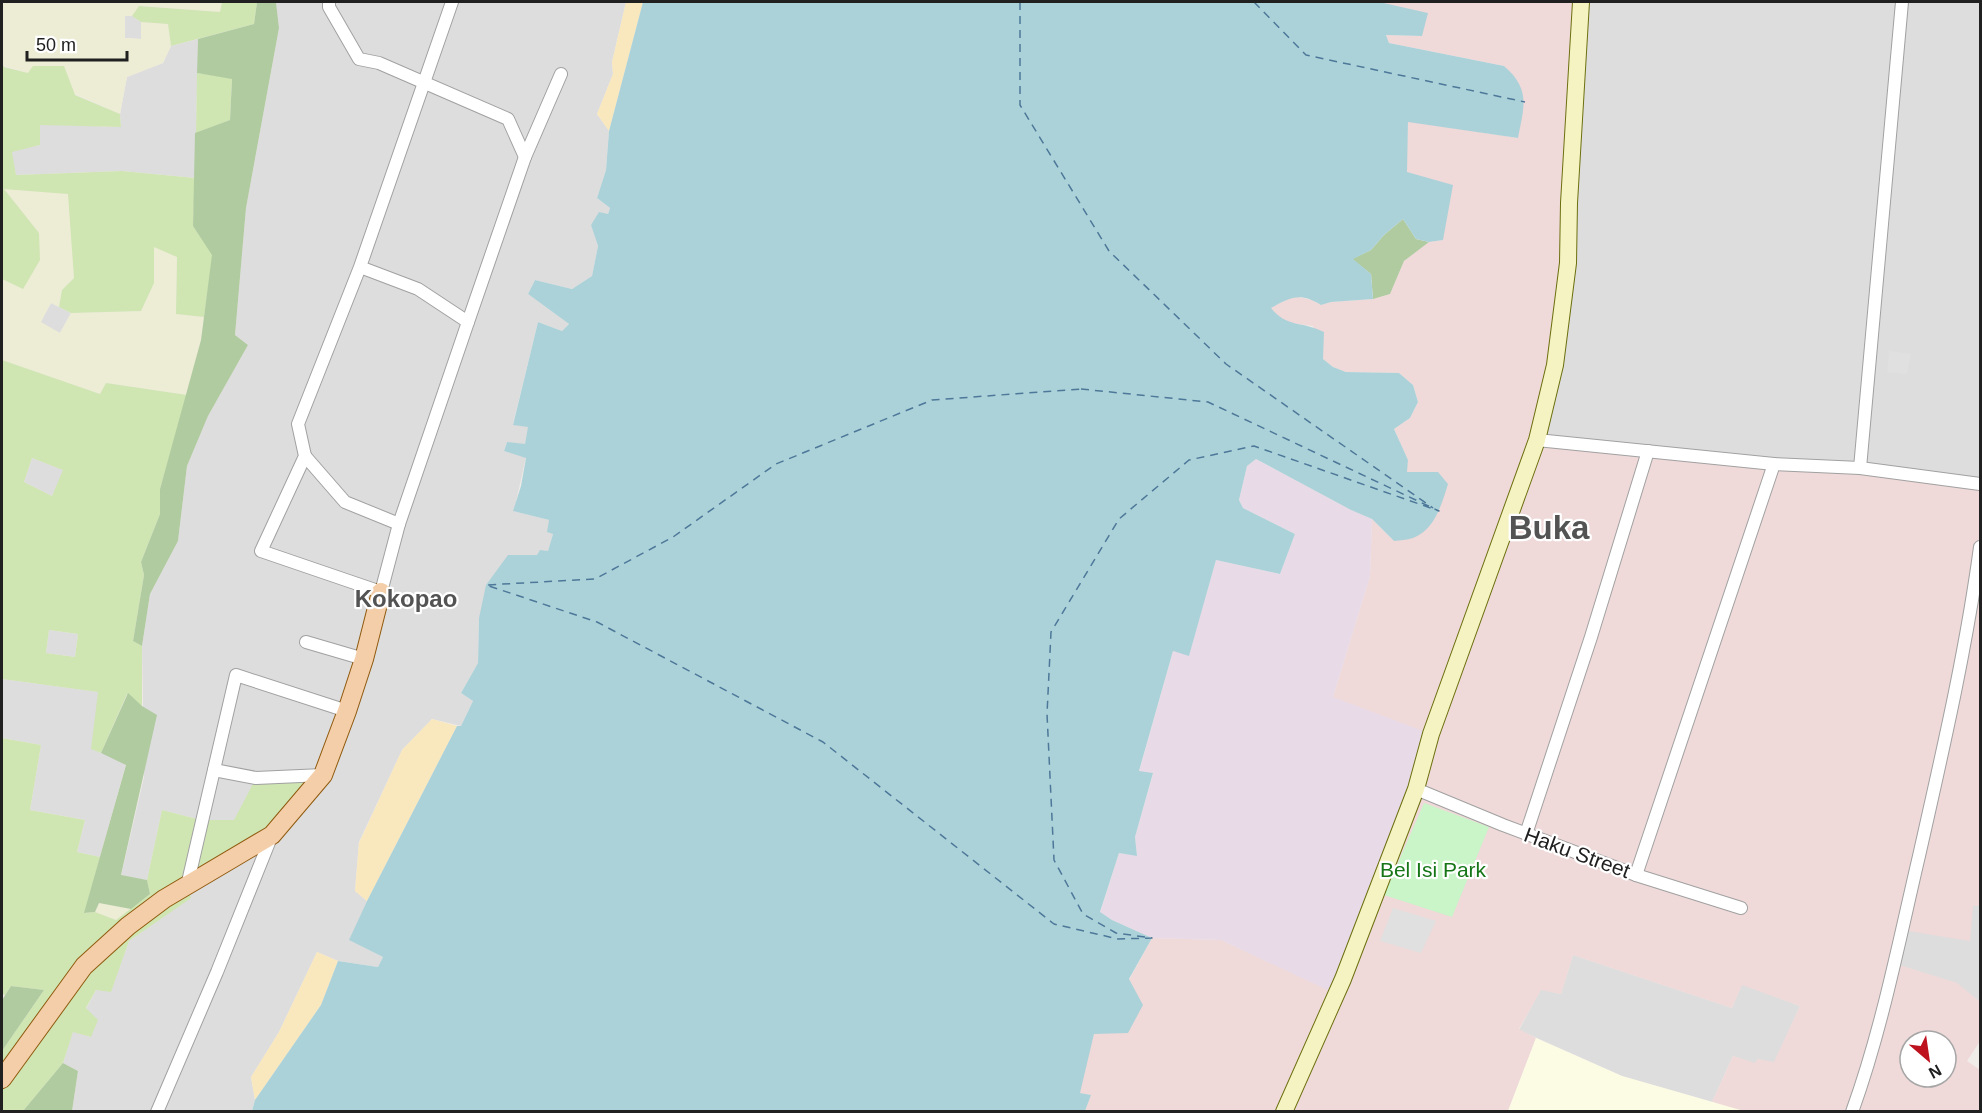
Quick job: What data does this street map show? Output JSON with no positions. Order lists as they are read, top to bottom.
{
  "streets": {
    "street": ["Haku Street"]
  },
  "districts": ["Buka", "Kokopao"],
  "parks": ["Bel Isi Park"],
  "scale_bar": "50 m",
  "north": "bottom right"
}
